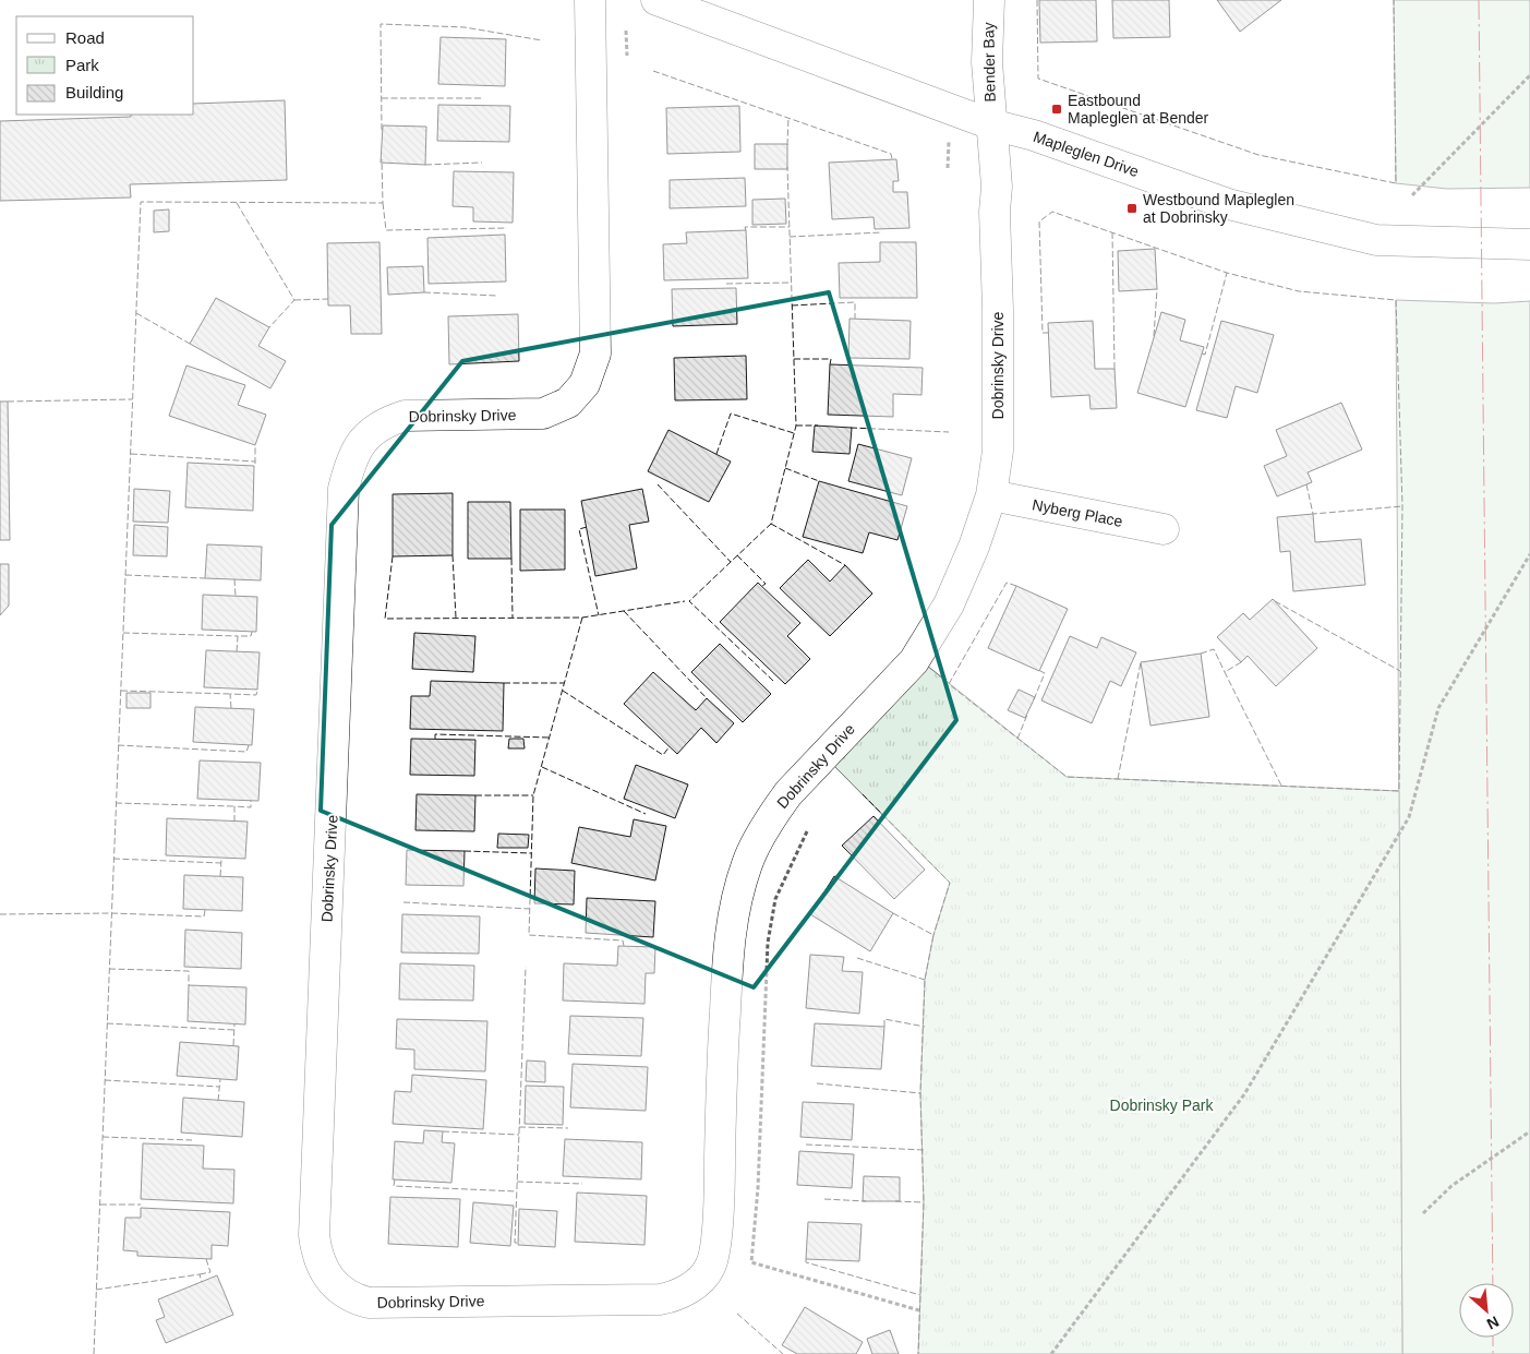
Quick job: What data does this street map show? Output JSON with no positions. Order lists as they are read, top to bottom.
{
  "streets": {
    "street": [
      "Bender Bay",
      "Mapleglen Drive",
      "Dobrinsky Drive",
      "Nyberg Place"
    ]
  },
  "crossings": [
    ["Bender Bay", "Mapleglen Drive"],
    ["Bender Bay", "Dobrinsky Drive"],
    ["Mapleglen Drive", "Dobrinsky Drive"],
    ["Dobrinsky Drive", "Nyberg Place"]
  ],
  "parks": ["Dobrinsky Park"],
  "places": {
    "transit": ["Eastbound Mapleglen at Bender", "Westbound Mapleglen at Dobrinsky"]
  },
  "legend": ["Road", "Park", "Building"],
  "north": "bottom right"
}
